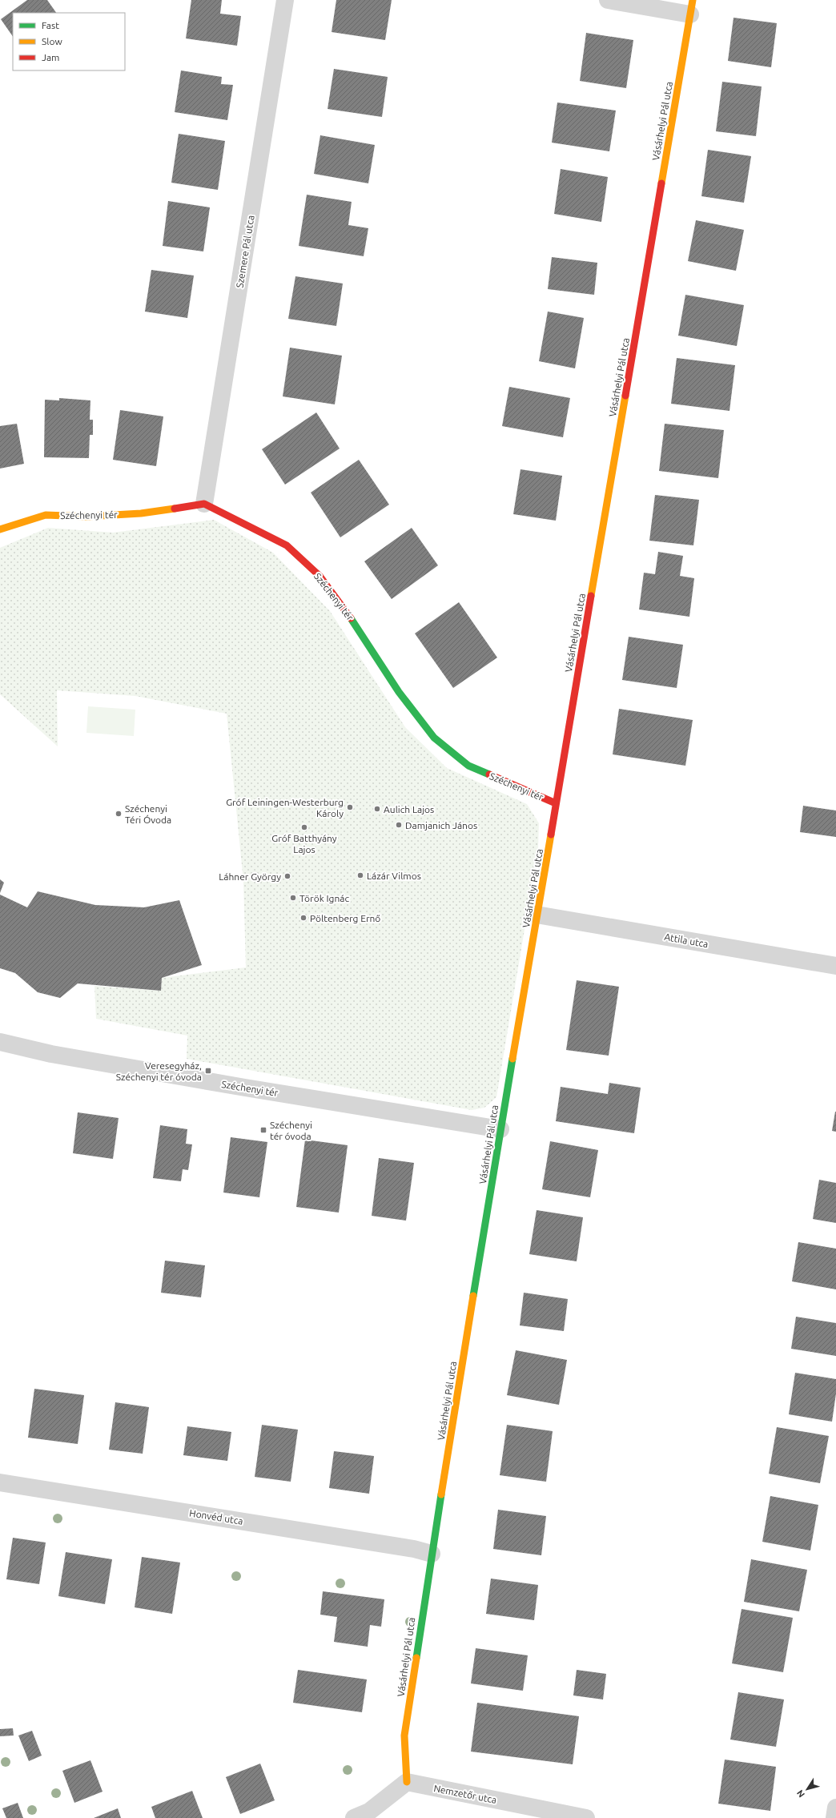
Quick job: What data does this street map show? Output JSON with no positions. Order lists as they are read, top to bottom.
{
  "streets": {
    "street": [
      "Vásárhelyi Pál utca",
      "Szemere Pál utca",
      "Széchenyi tér",
      "Attila utca",
      "Honvéd utca",
      "Nemzetőr utca"
    ]
  },
  "crossings": [
    ["Vásárhelyi Pál utca", "Széchenyi tér"],
    ["Vásárhelyi Pál utca", "Attila utca"],
    ["Vásárhelyi Pál utca", "Honvéd utca"],
    ["Vásárhelyi Pál utca", "Nemzetőr utca"],
    ["Szemere Pál utca", "Széchenyi tér"]
  ],
  "places": {
    "other": [
      "Gróf Leiningen-Westerburg Károly",
      "Aulich Lajos",
      "Széchenyi Téri Óvoda",
      "Damjanich János",
      "Gróf Batthyány Lajos",
      "Lázár Vilmos",
      "Láhner György",
      "Török Ignác",
      "Pöltenberg Ernő"
    ],
    "transit": ["Veresegyház, Széchenyi tér óvoda", "Széchenyi tér óvoda"]
  },
  "legend": ["Fast", "Slow", "Jam"],
  "north": "bottom left"
}
